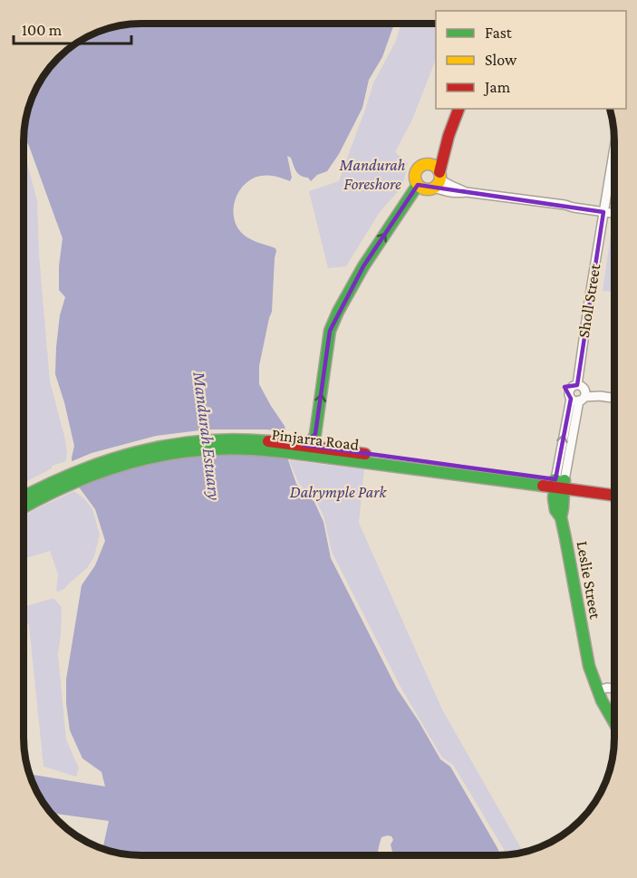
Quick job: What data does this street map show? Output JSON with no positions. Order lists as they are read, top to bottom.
{
  "streets": {
    "street": ["Sholl Street", "Pinjarra Road", "Leslie Street"]
  },
  "crossings": [
    ["Sholl Street", "Pinjarra Road"],
    ["Sholl Street", "Leslie Street"],
    ["Pinjarra Road", "Leslie Street"]
  ],
  "water": ["Mandurah Estuary"],
  "parks": ["Mandurah Foreshore", "Dalrymple Park"],
  "legend": ["Fast", "Slow", "Jam"],
  "scale_bar": "100 m"
}
